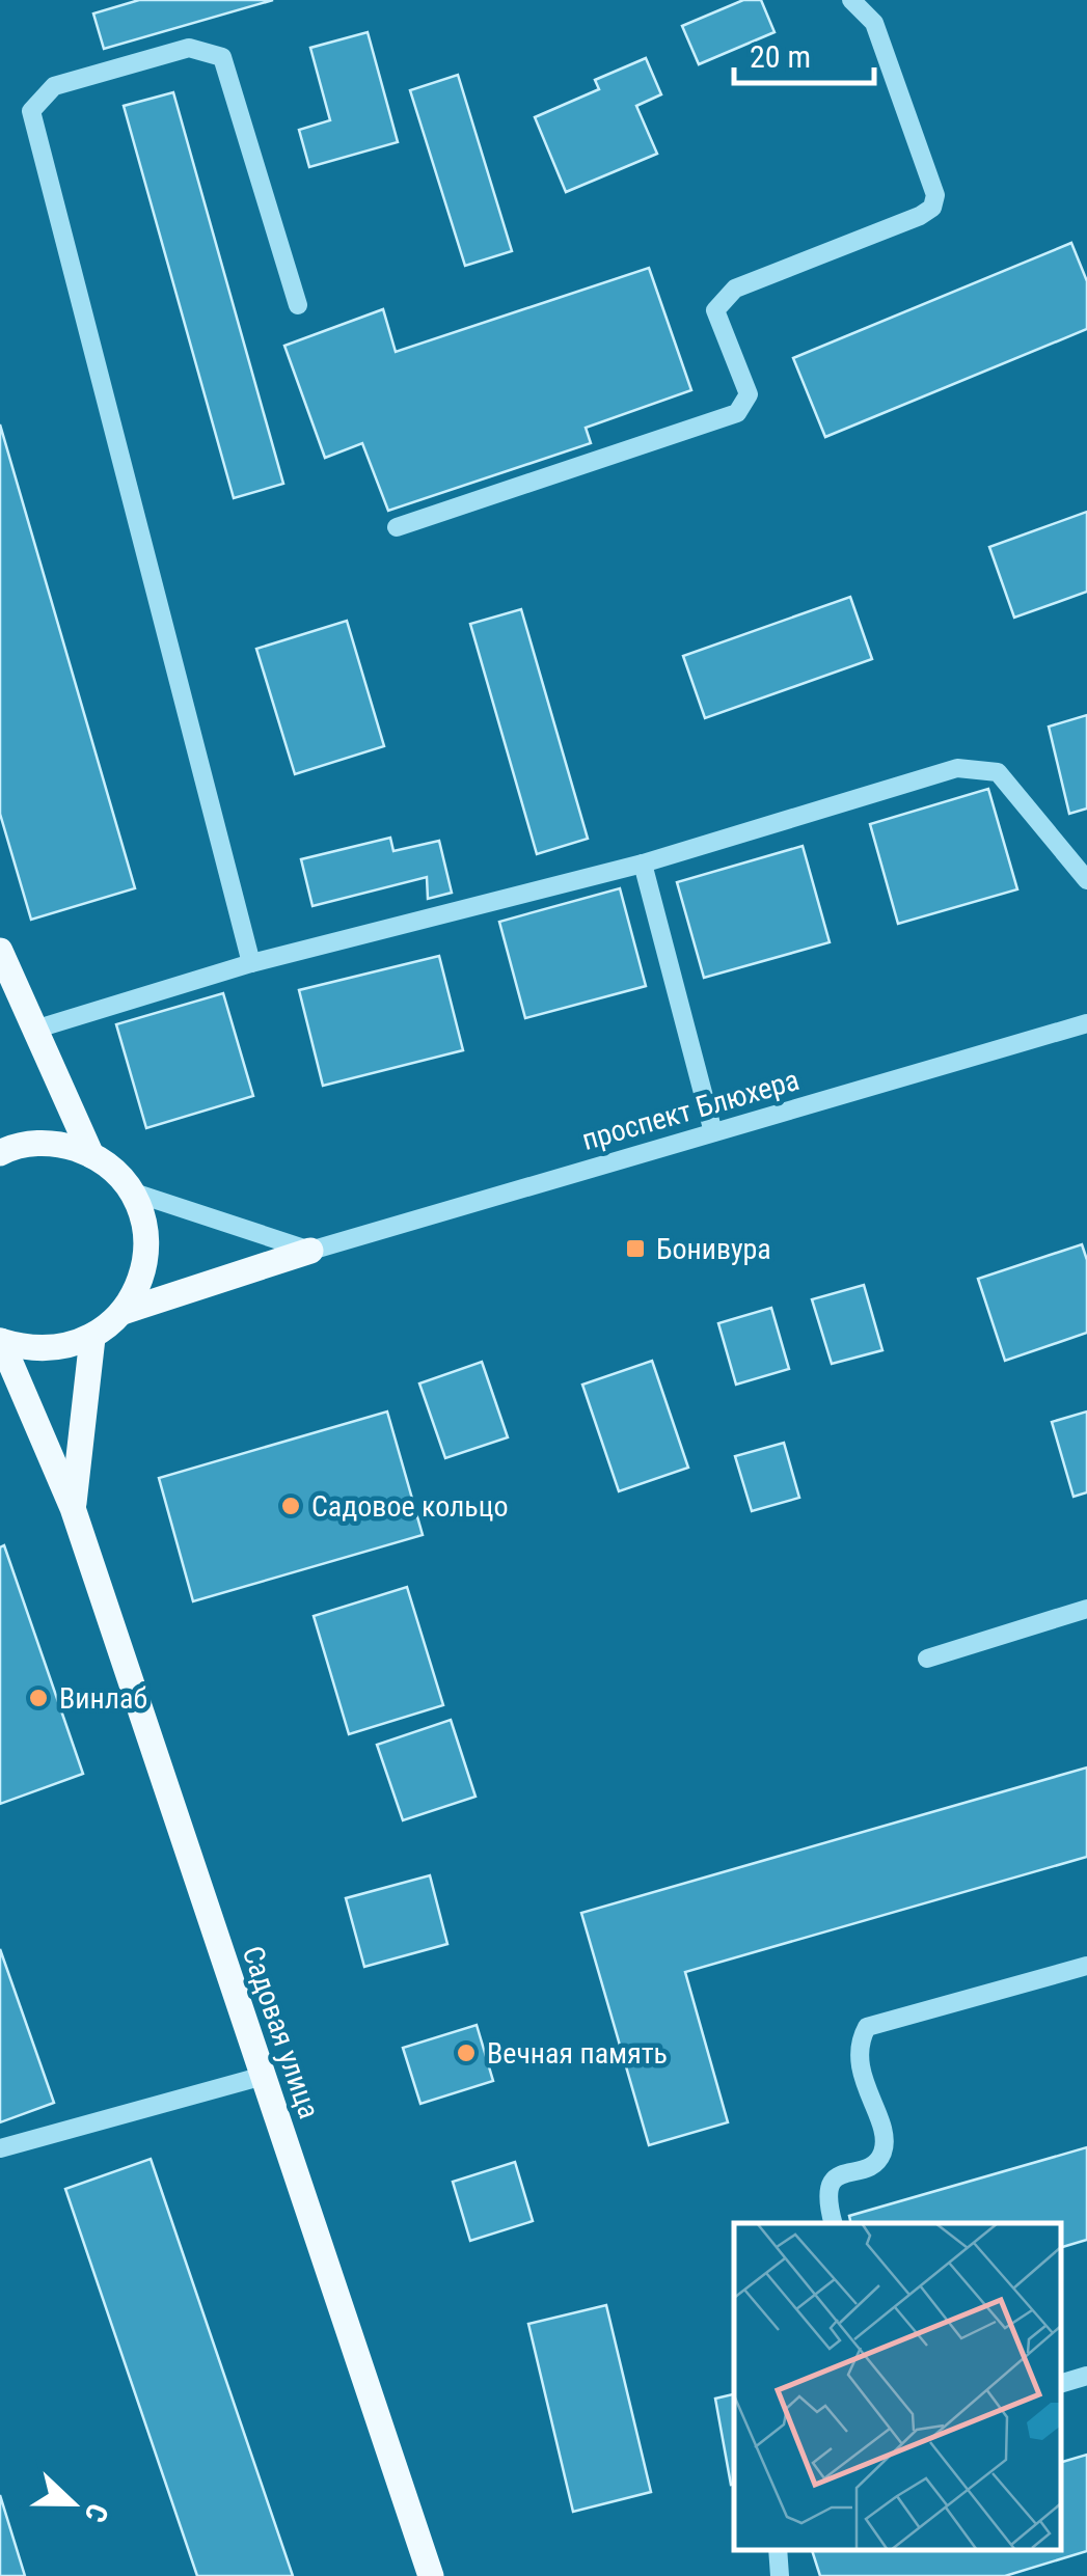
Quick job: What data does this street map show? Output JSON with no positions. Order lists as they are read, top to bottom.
{
  "streets": {
    "main road": ["Садовая улица"],
    "street": ["проспект Блюхера"]
  },
  "places": {
    "transit": ["Бонивура"],
    "other": ["Садовое кольцо", "Винлаб", "Вечная память"]
  },
  "scale_bar": "20 m",
  "north": "right"
}
